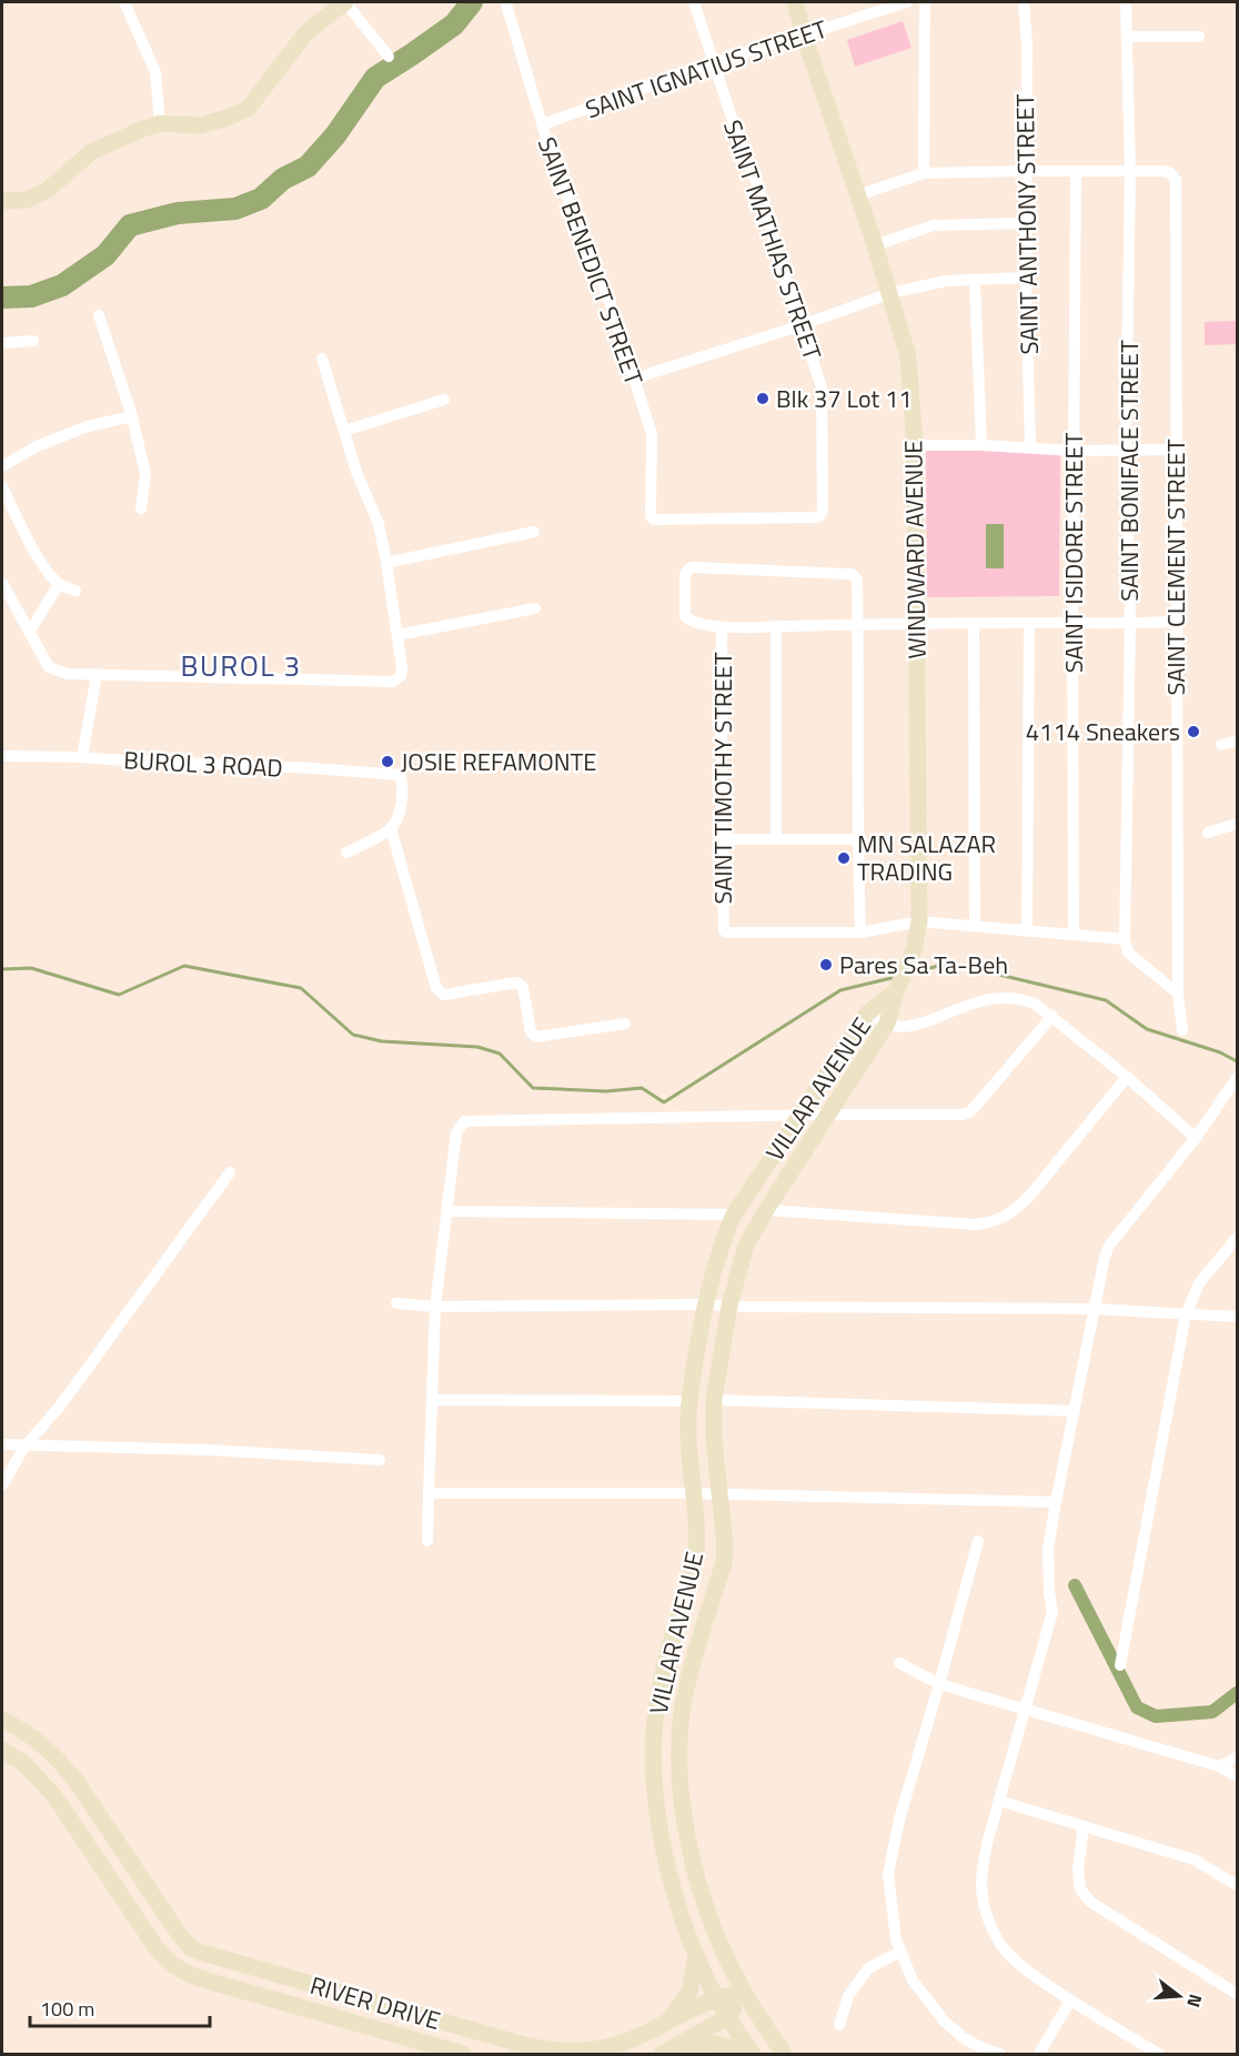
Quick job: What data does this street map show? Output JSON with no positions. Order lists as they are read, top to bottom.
{
  "streets": {
    "main road": ["WINDWARD AVENUE", "VILLAR AVENUE", "RIVER DRIVE"],
    "street": [
      "SAINT IGNATIUS STREET",
      "SAINT ANTHONY STREET",
      "SAINT MATHIAS STREET",
      "SAINT BENEDICT STREET",
      "SAINT BONIFACE STREET",
      "SAINT ISIDORE STREET",
      "SAINT CLEMENT STREET",
      "BUROL 3 ROAD",
      "SAINT TIMOTHY STREET"
    ]
  },
  "crossings": [
    ["SAINT IGNATIUS STREET", "SAINT MATHIAS STREET"],
    ["SAINT IGNATIUS STREET", "SAINT BENEDICT STREET"],
    ["SAINT IGNATIUS STREET", "WINDWARD AVENUE"],
    ["SAINT MATHIAS STREET", "SAINT BENEDICT STREET"],
    ["SAINT BONIFACE STREET", "SAINT CLEMENT STREET"],
    ["WINDWARD AVENUE", "VILLAR AVENUE"],
    ["VILLAR AVENUE", "RIVER DRIVE"]
  ],
  "districts": ["BUROL 3"],
  "places": [
    "Blk 37 Lot 11",
    "4114 Sneakers",
    "JOSIE REFAMONTE",
    "MN SALAZAR TRADING",
    "Pares Sa Ta-Beh"
  ],
  "scale_bar": "100 m",
  "north": "right"
}
